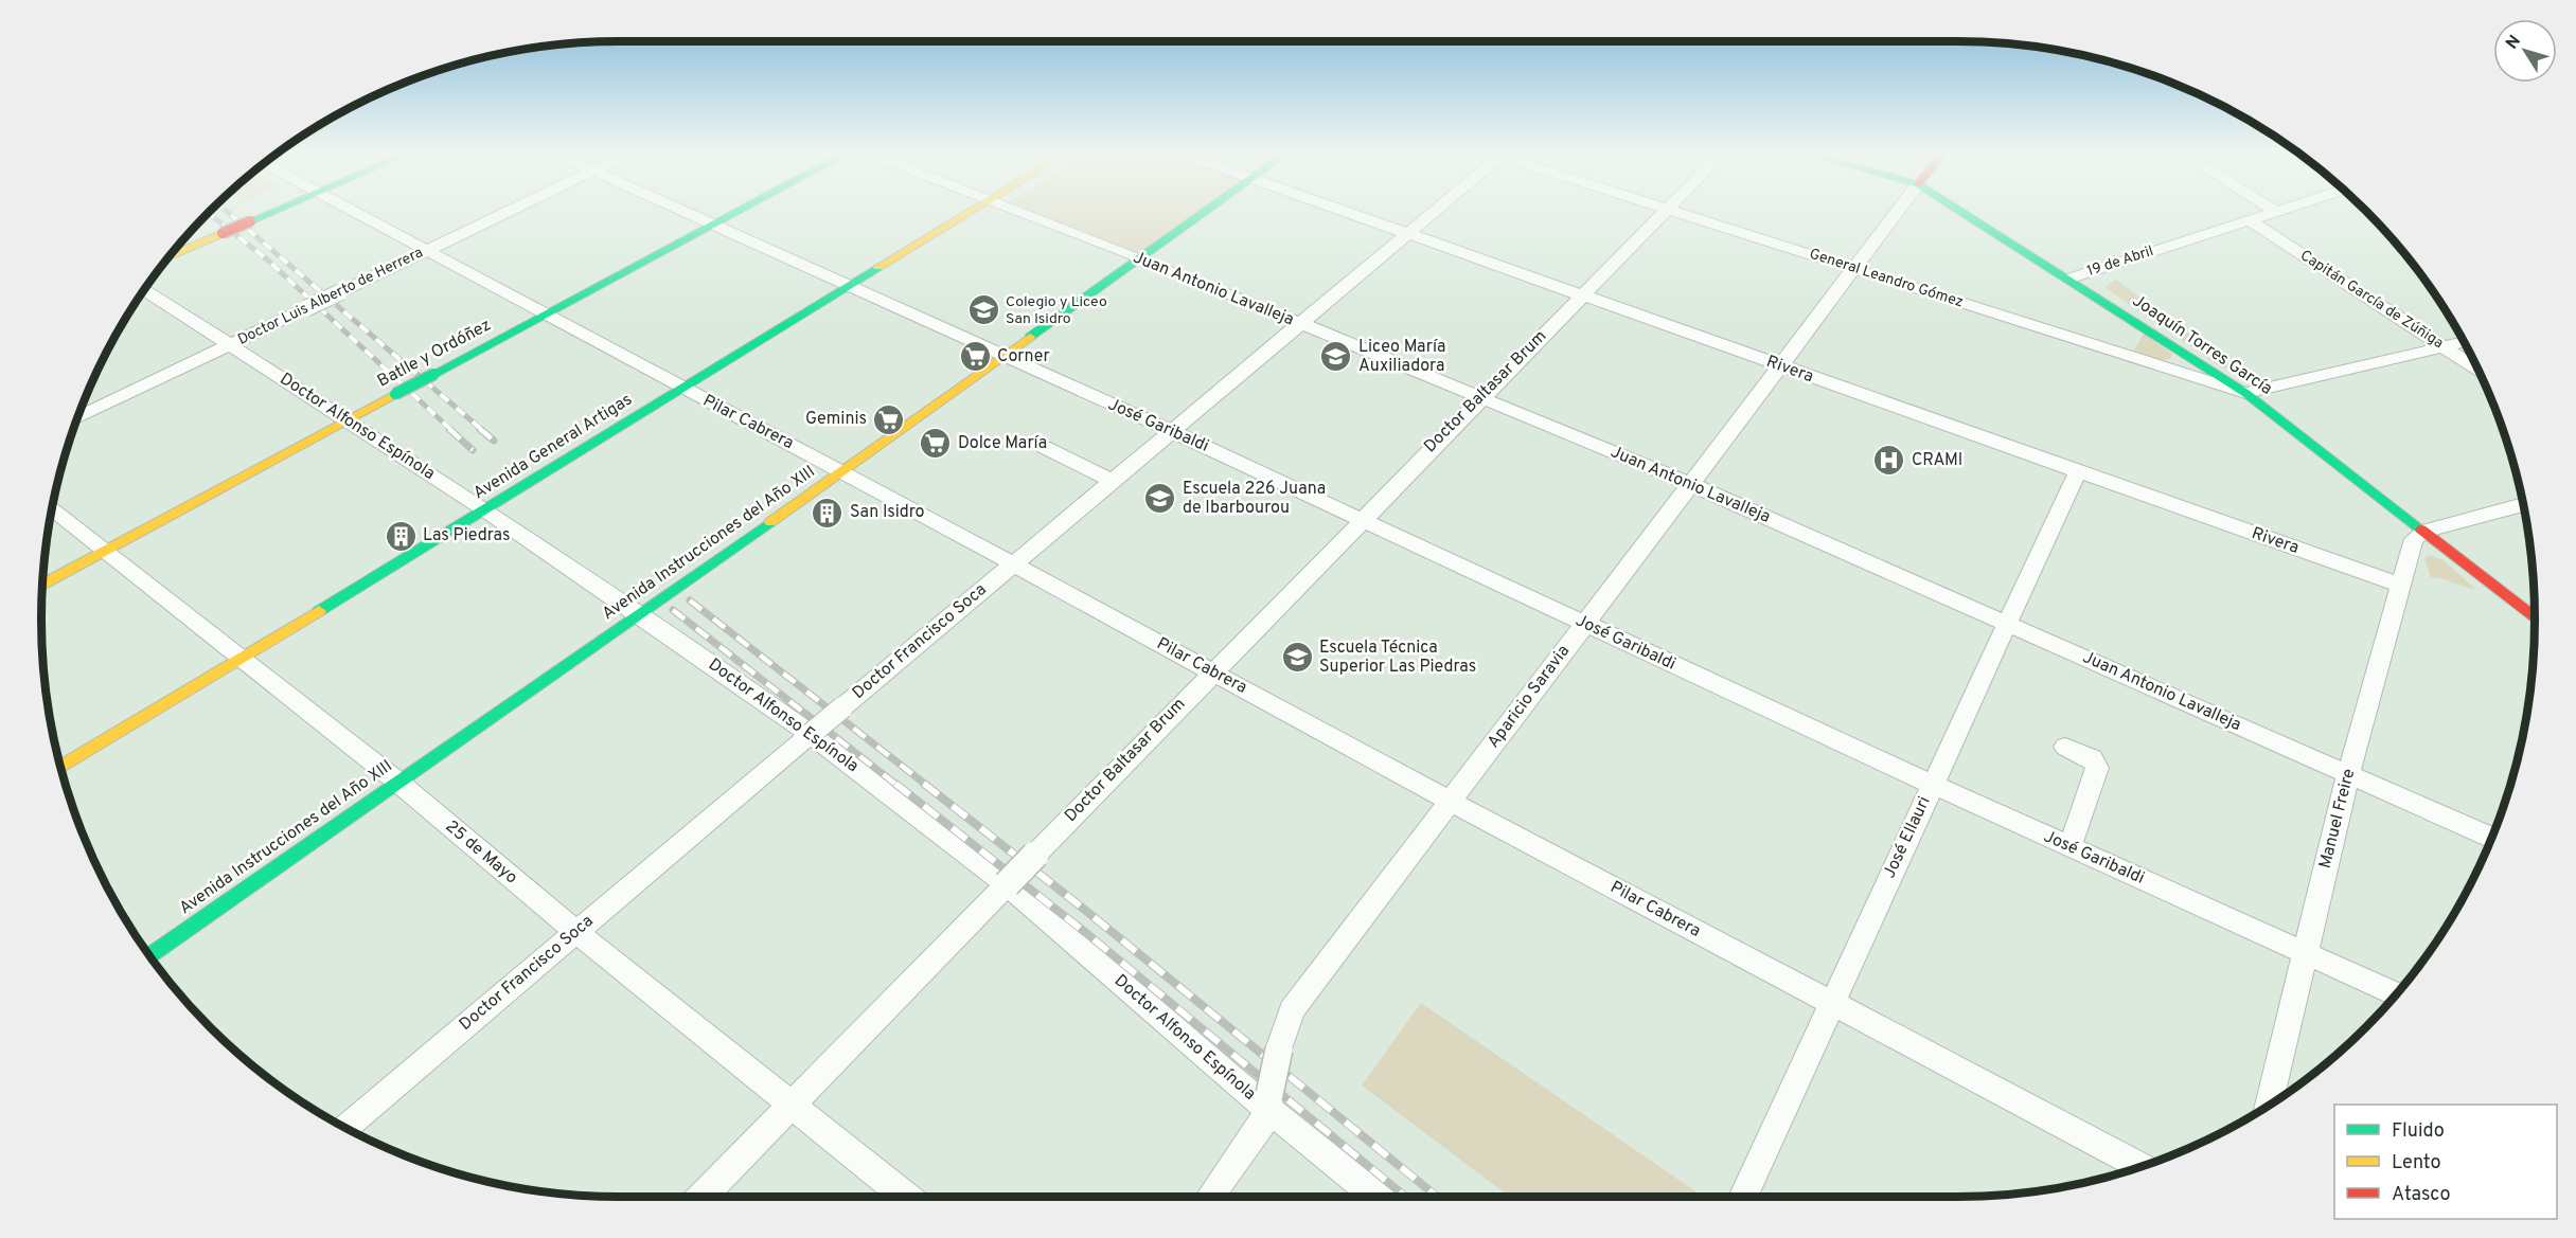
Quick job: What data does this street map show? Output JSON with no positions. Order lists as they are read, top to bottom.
{
  "streets": {
    "street": [
      "19 de Abril",
      "General Leandro Gómez",
      "Juan Antonio Lavalleja",
      "Doctor Luis Alberto de Herrera",
      "Capitán García de Zúñiga",
      "Joaquín Torres García",
      "Batlle y Ordóñez",
      "Rivera",
      "Doctor Baltasar Brum",
      "Pilar Cabrera",
      "José Garibaldi",
      "Doctor Alfonso Espínola",
      "Avenida General Artigas",
      "Avenida Instrucciones del Año XIII",
      "Doctor Francisco Soca",
      "Aparicio Saravia",
      "Manuel Freire",
      "José Ellauri",
      "25 de Mayo"
    ]
  },
  "crossings": [
    ["19 de Abril", "Capitán García de Zúñiga"],
    ["19 de Abril", "Joaquín Torres García"],
    ["General Leandro Gómez", "Joaquín Torres García"],
    ["General Leandro Gómez", "Aparicio Saravia"],
    ["Juan Antonio Lavalleja", "Doctor Baltasar Brum"],
    ["Juan Antonio Lavalleja", "Avenida Instrucciones del Año XIII"],
    ["Juan Antonio Lavalleja", "Doctor Francisco Soca"],
    ["Juan Antonio Lavalleja", "Aparicio Saravia"],
    ["Juan Antonio Lavalleja", "Manuel Freire"],
    ["Juan Antonio Lavalleja", "José Ellauri"],
    ["Doctor Luis Alberto de Herrera", "Pilar Cabrera"],
    ["Doctor Luis Alberto de Herrera", "Doctor Alfonso Espínola"],
    ["Joaquín Torres García", "Manuel Freire"],
    ["Batlle y Ordóñez", "Pilar Cabrera"],
    ["Batlle y Ordóñez", "José Garibaldi"],
    ["Batlle y Ordóñez", "Doctor Alfonso Espínola"],
    ["Batlle y Ordóñez", "25 de Mayo"],
    ["Rivera", "Doctor Baltasar Brum"],
    ["Rivera", "Doctor Francisco Soca"],
    ["Rivera", "Aparicio Saravia"],
    ["Rivera", "Manuel Freire"],
    ["Rivera", "José Ellauri"],
    ["Doctor Baltasar Brum", "Pilar Cabrera"],
    ["Doctor Baltasar Brum", "José Garibaldi"],
    ["Doctor Baltasar Brum", "Doctor Alfonso Espínola"],
    ["Doctor Baltasar Brum", "25 de Mayo"],
    ["Pilar Cabrera", "Avenida General Artigas"],
    ["Pilar Cabrera", "Avenida Instrucciones del Año XIII"],
    ["Pilar Cabrera", "Doctor Francisco Soca"],
    ["Pilar Cabrera", "Aparicio Saravia"],
    ["Pilar Cabrera", "José Ellauri"],
    ["José Garibaldi", "Avenida General Artigas"],
    ["José Garibaldi", "Avenida Instrucciones del Año XIII"],
    ["José Garibaldi", "Doctor Francisco Soca"],
    ["José Garibaldi", "Aparicio Saravia"],
    ["José Garibaldi", "Manuel Freire"],
    ["José Garibaldi", "José Ellauri"],
    ["Doctor Alfonso Espínola", "Avenida General Artigas"],
    ["Doctor Alfonso Espínola", "Avenida Instrucciones del Año XIII"],
    ["Doctor Alfonso Espínola", "Doctor Francisco Soca"],
    ["Doctor Alfonso Espínola", "Aparicio Saravia"],
    ["Avenida General Artigas", "25 de Mayo"],
    ["Avenida Instrucciones del Año XIII", "25 de Mayo"],
    ["Doctor Francisco Soca", "25 de Mayo"]
  ],
  "places": {
    "school or university": [
      "Colegio y Liceo San Isidro",
      "Liceo María Auxiliadora",
      "Escuela 226 Juana de Ibarbourou",
      "Escuela Técnica Superior Las Piedras"
    ],
    "supermarket": ["Corner", "Geminis", "Dolce María"],
    "hospital": ["CRAMI"],
    "building": ["San Isidro", "Las Piedras"]
  },
  "legend": ["Fluido", "Lento", "Atasco"],
  "north": "top left"
}
